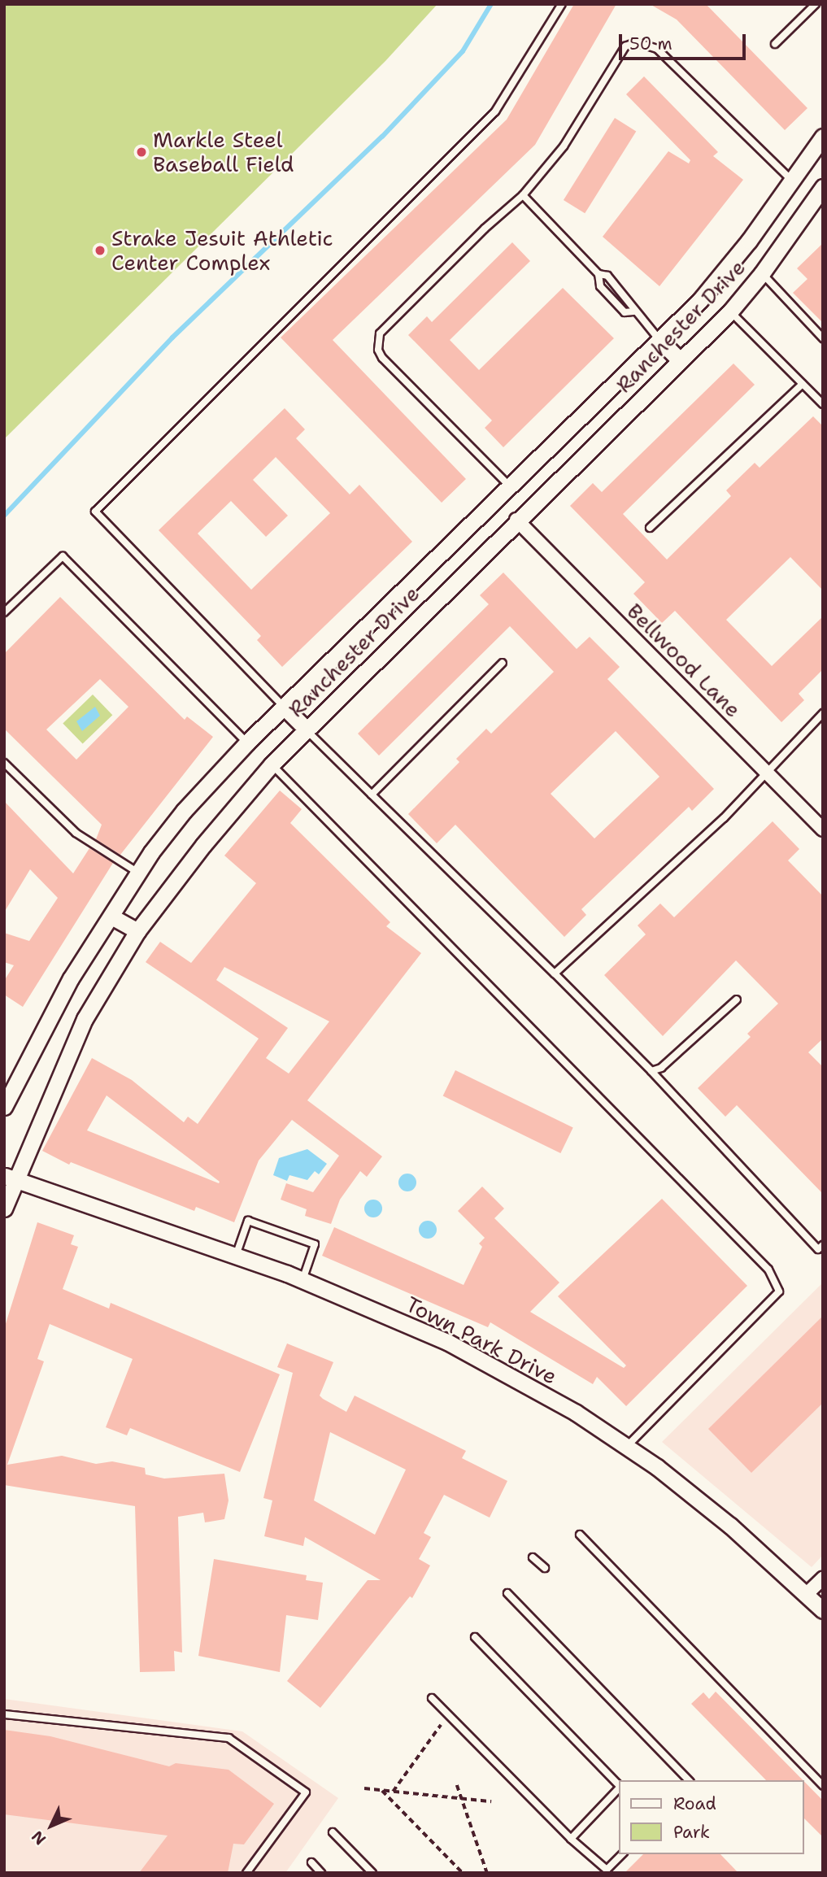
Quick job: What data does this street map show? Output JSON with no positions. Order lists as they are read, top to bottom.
{
  "streets": {
    "street": ["Ranchester Drive", "Bellwood Lane", "Town Park Drive"]
  },
  "crossings": [
    ["Ranchester Drive", "Bellwood Lane"],
    ["Ranchester Drive", "Town Park Drive"]
  ],
  "places": ["Markle Steel Baseball Field", "Strake Jesuit Athletic Center Complex"],
  "legend": ["Road", "Park"],
  "scale_bar": "50 m",
  "north": "bottom left"
}
